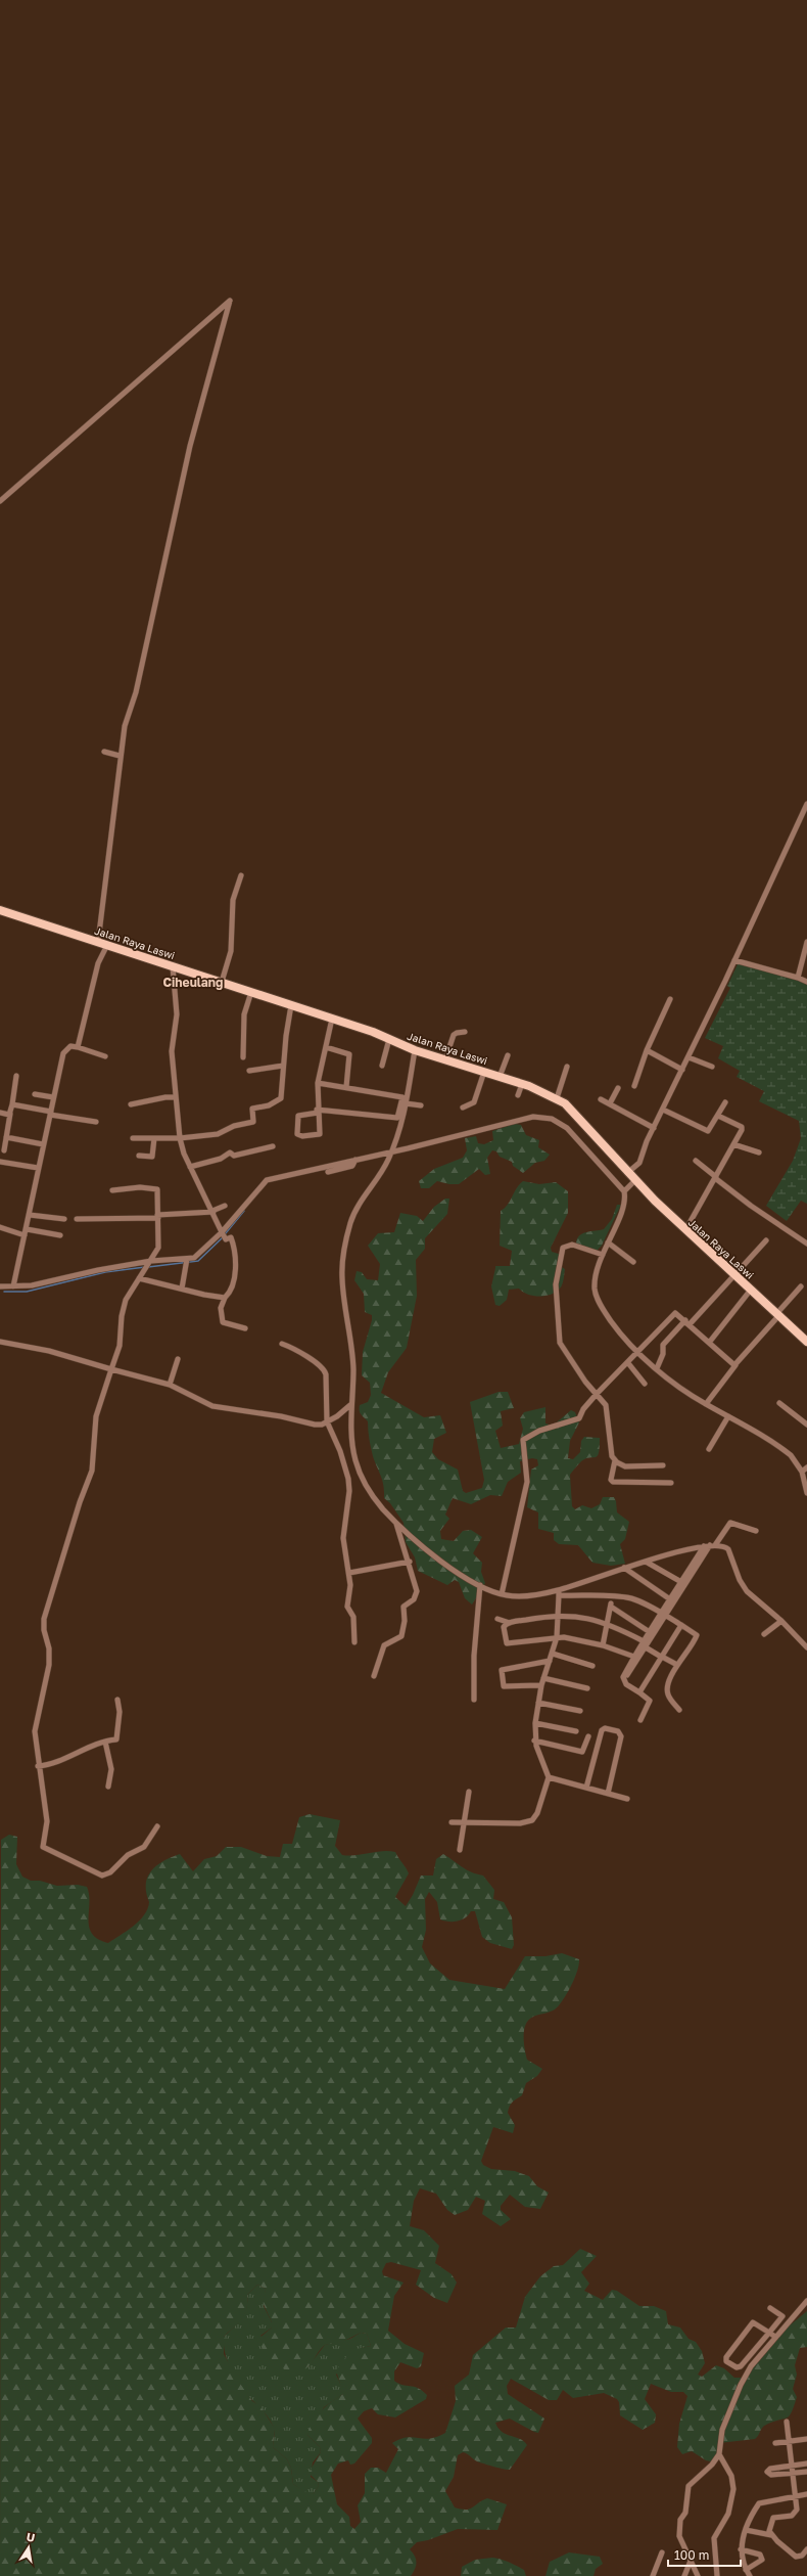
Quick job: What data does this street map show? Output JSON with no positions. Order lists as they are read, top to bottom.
{
  "streets": {
    "main road": ["Jalan Raya Laswi"]
  },
  "districts": ["Ciheulang"],
  "scale_bar": "100 m",
  "north": "top"
}
